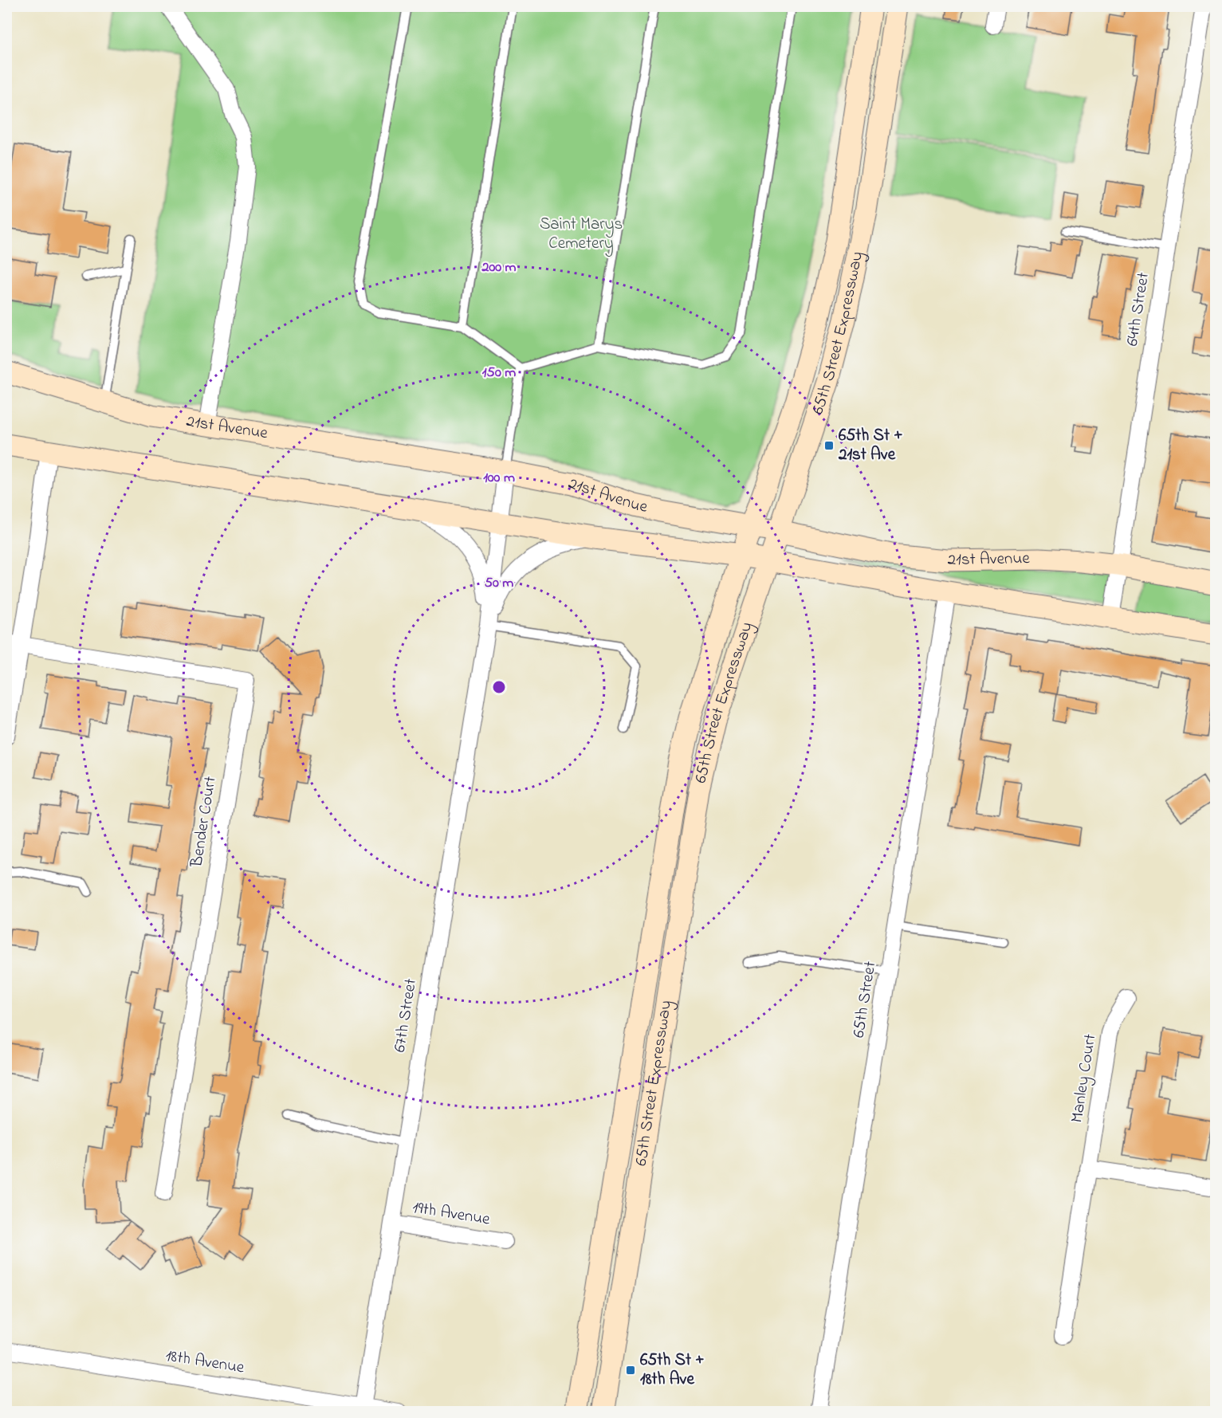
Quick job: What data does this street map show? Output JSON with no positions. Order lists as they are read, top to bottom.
{
  "streets": {
    "main road": ["65th Street Expressway", "21st Avenue"],
    "street": [
      "64th Street",
      "Bender Court",
      "65th Street",
      "67th Street",
      "Manley Court",
      "19th Avenue",
      "18th Avenue"
    ]
  },
  "crossings": [
    ["64th Street", "21st Avenue"],
    ["65th Street Expressway", "21st Avenue"],
    ["21st Avenue", "65th Street"],
    ["21st Avenue", "67th Street"],
    ["67th Street", "19th Avenue"],
    ["67th Street", "18th Avenue"]
  ],
  "parks": ["Saint Marys Cemetery"],
  "places": {
    "transit": ["65th St + 21st Ave", "65th St + 18th Ave"]
  },
  "rings": [
    "200 m",
    "150 m",
    "100 m",
    "50 m"
  ]
}
